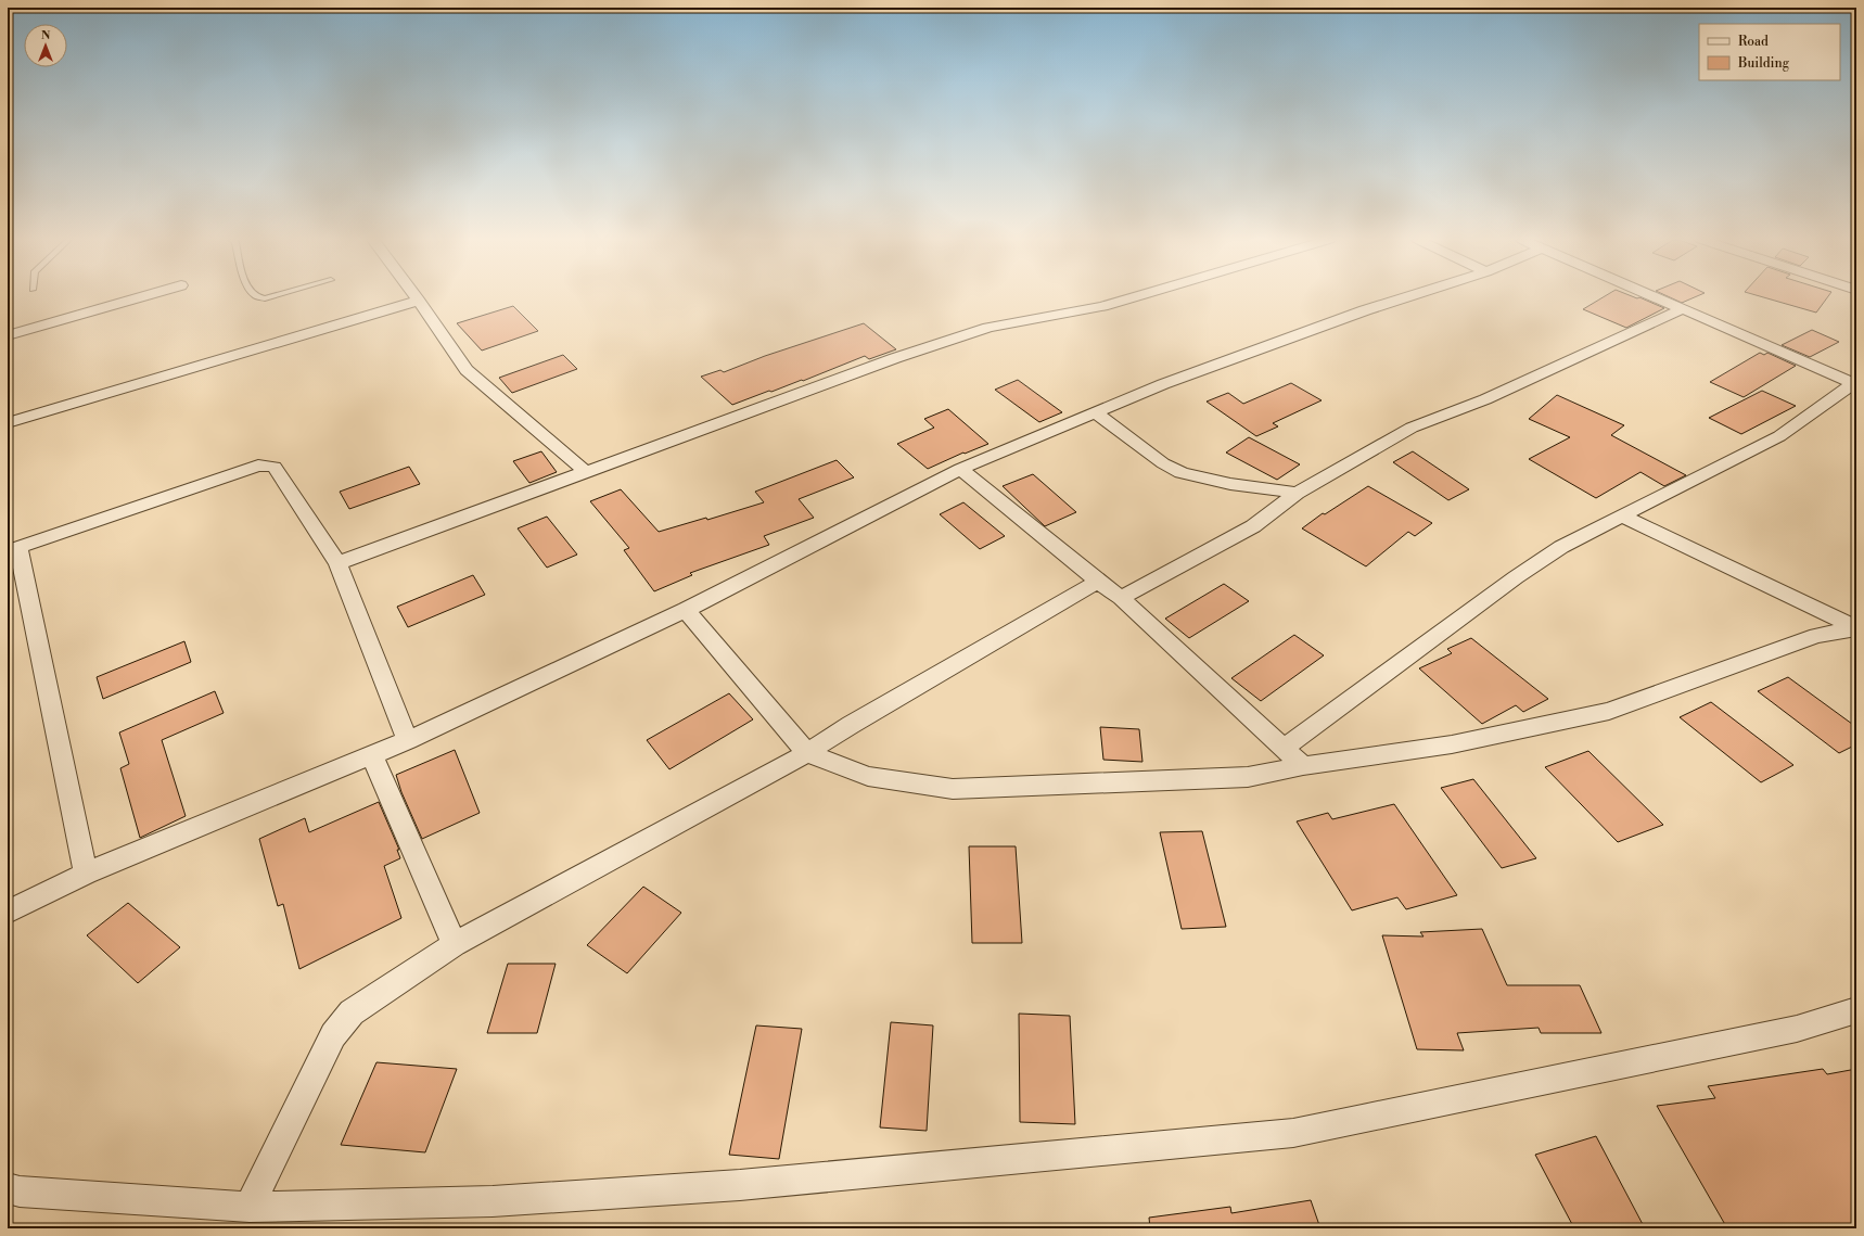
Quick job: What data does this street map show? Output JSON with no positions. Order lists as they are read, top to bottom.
{
  "legend": ["Road", "Building"],
  "north": "top"
}
